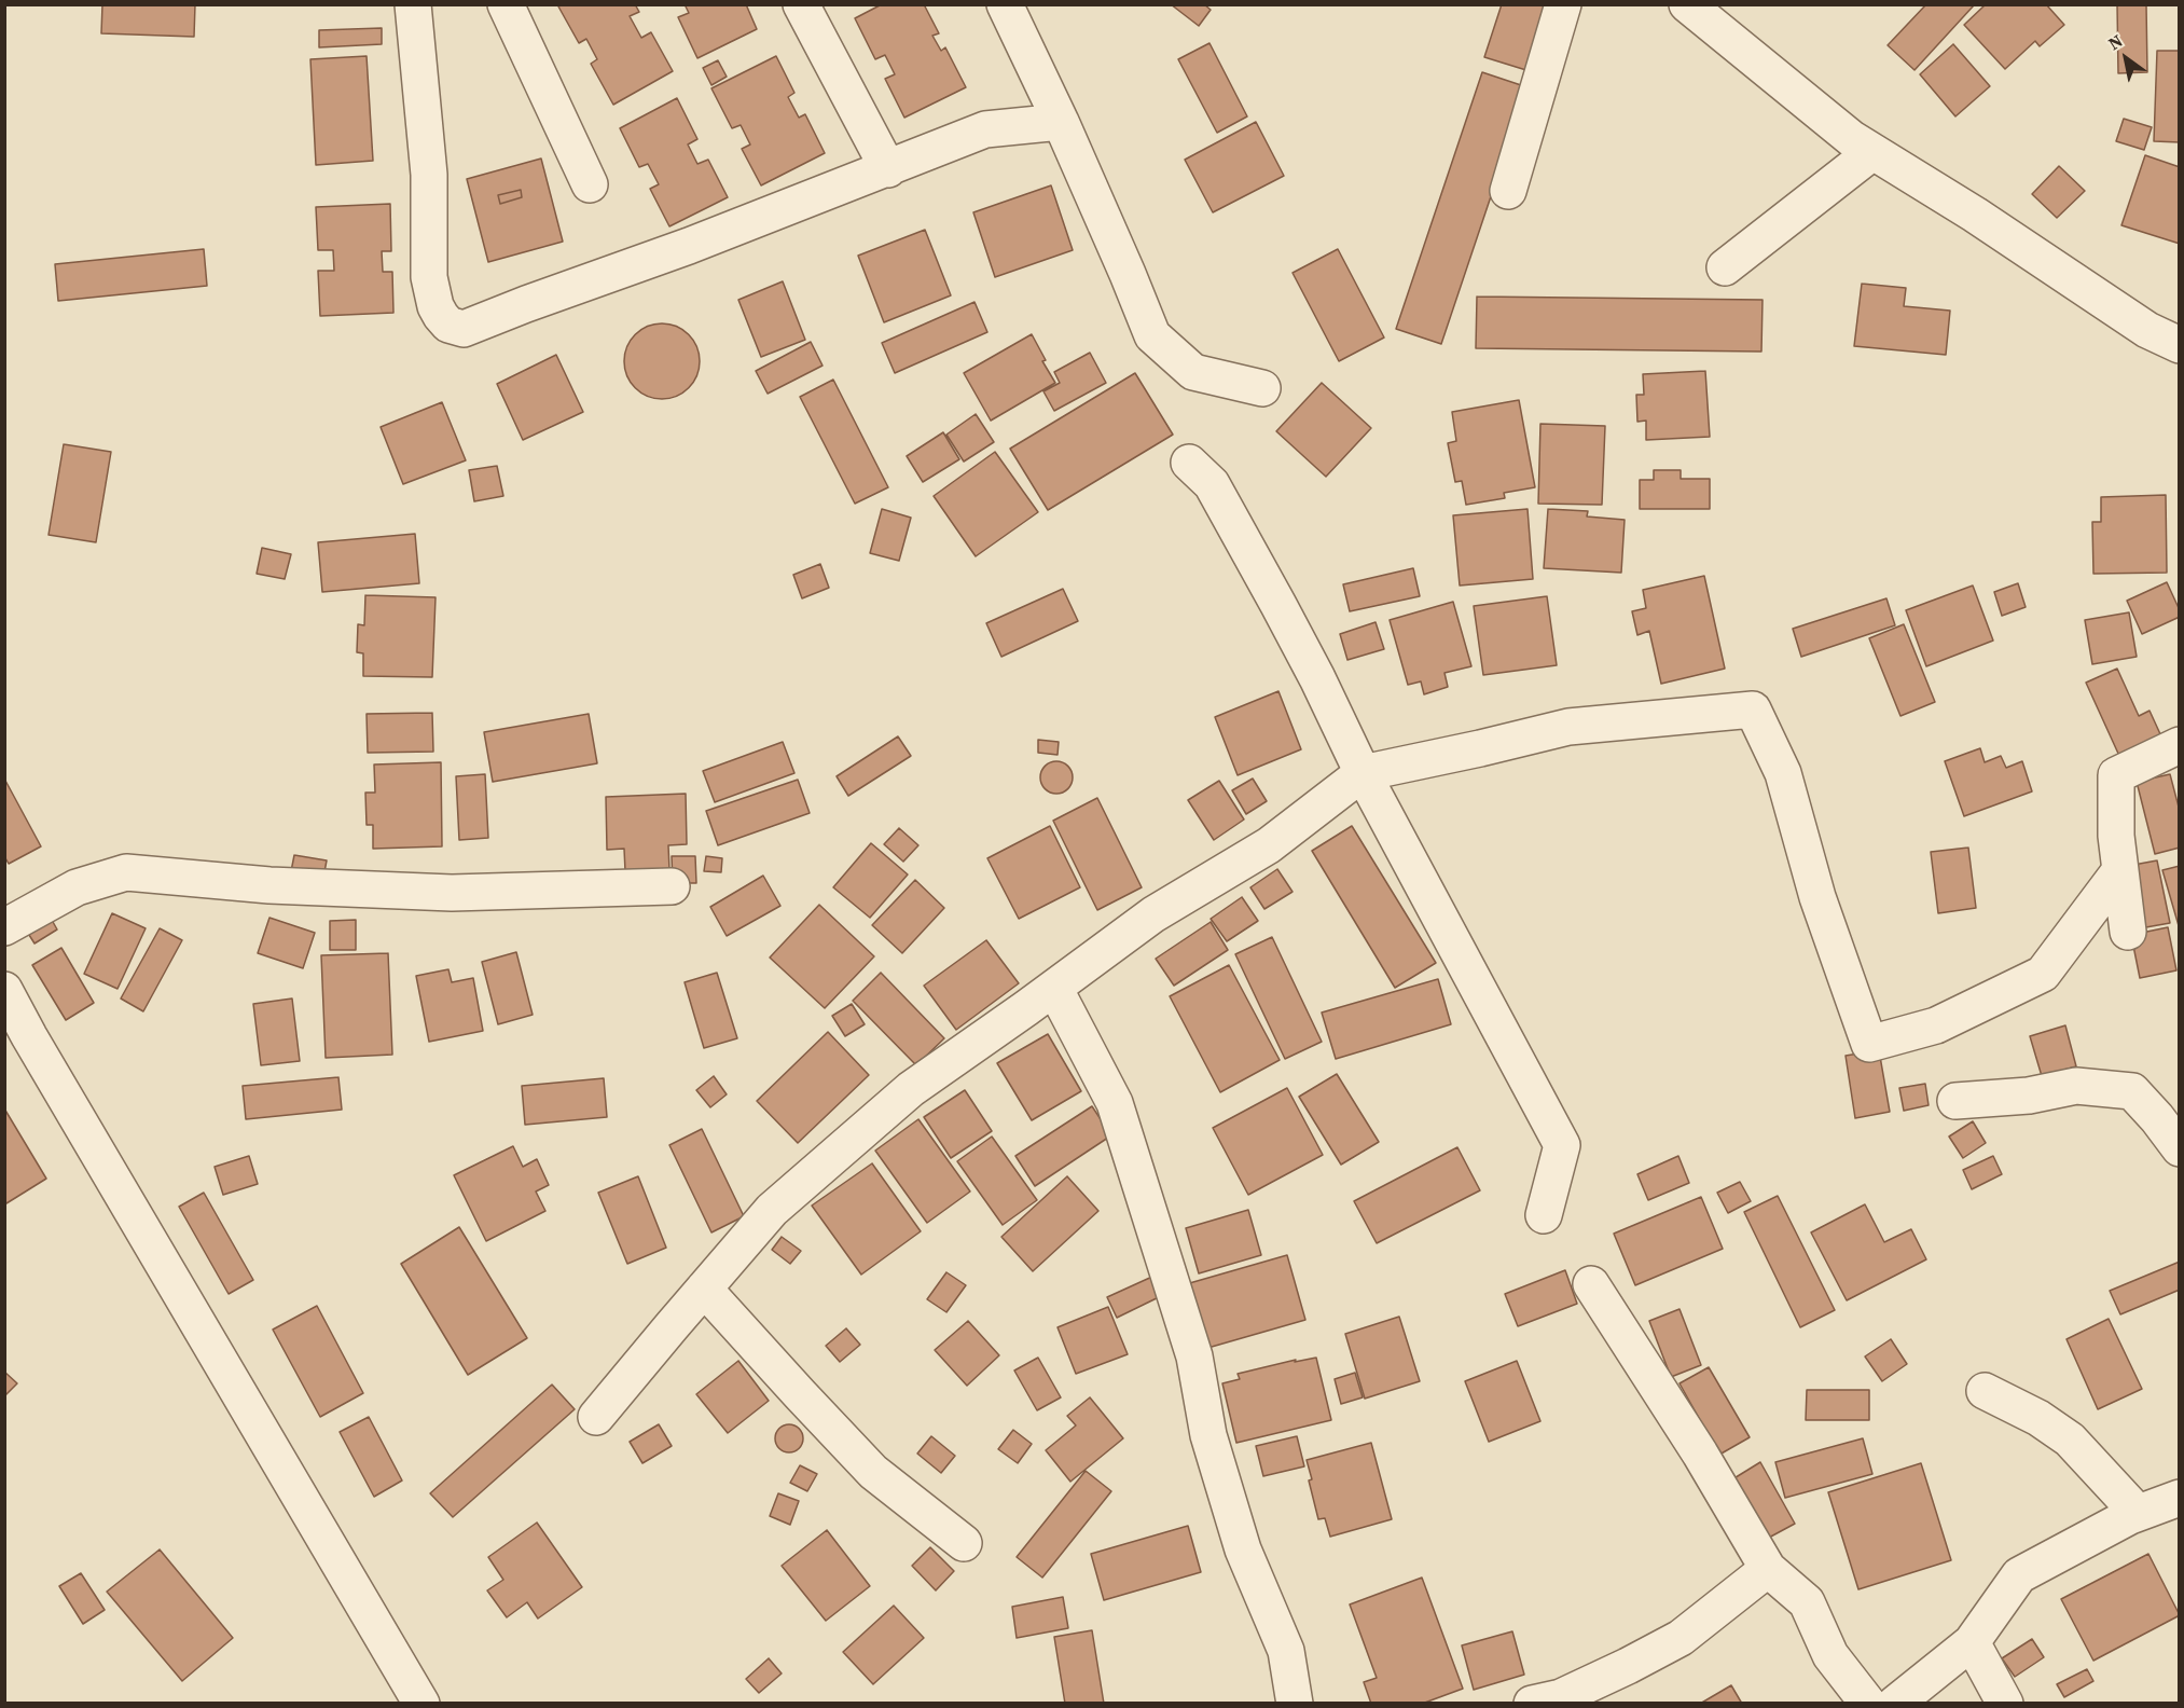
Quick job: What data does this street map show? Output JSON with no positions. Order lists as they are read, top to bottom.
{
  "north": "top left"
}
